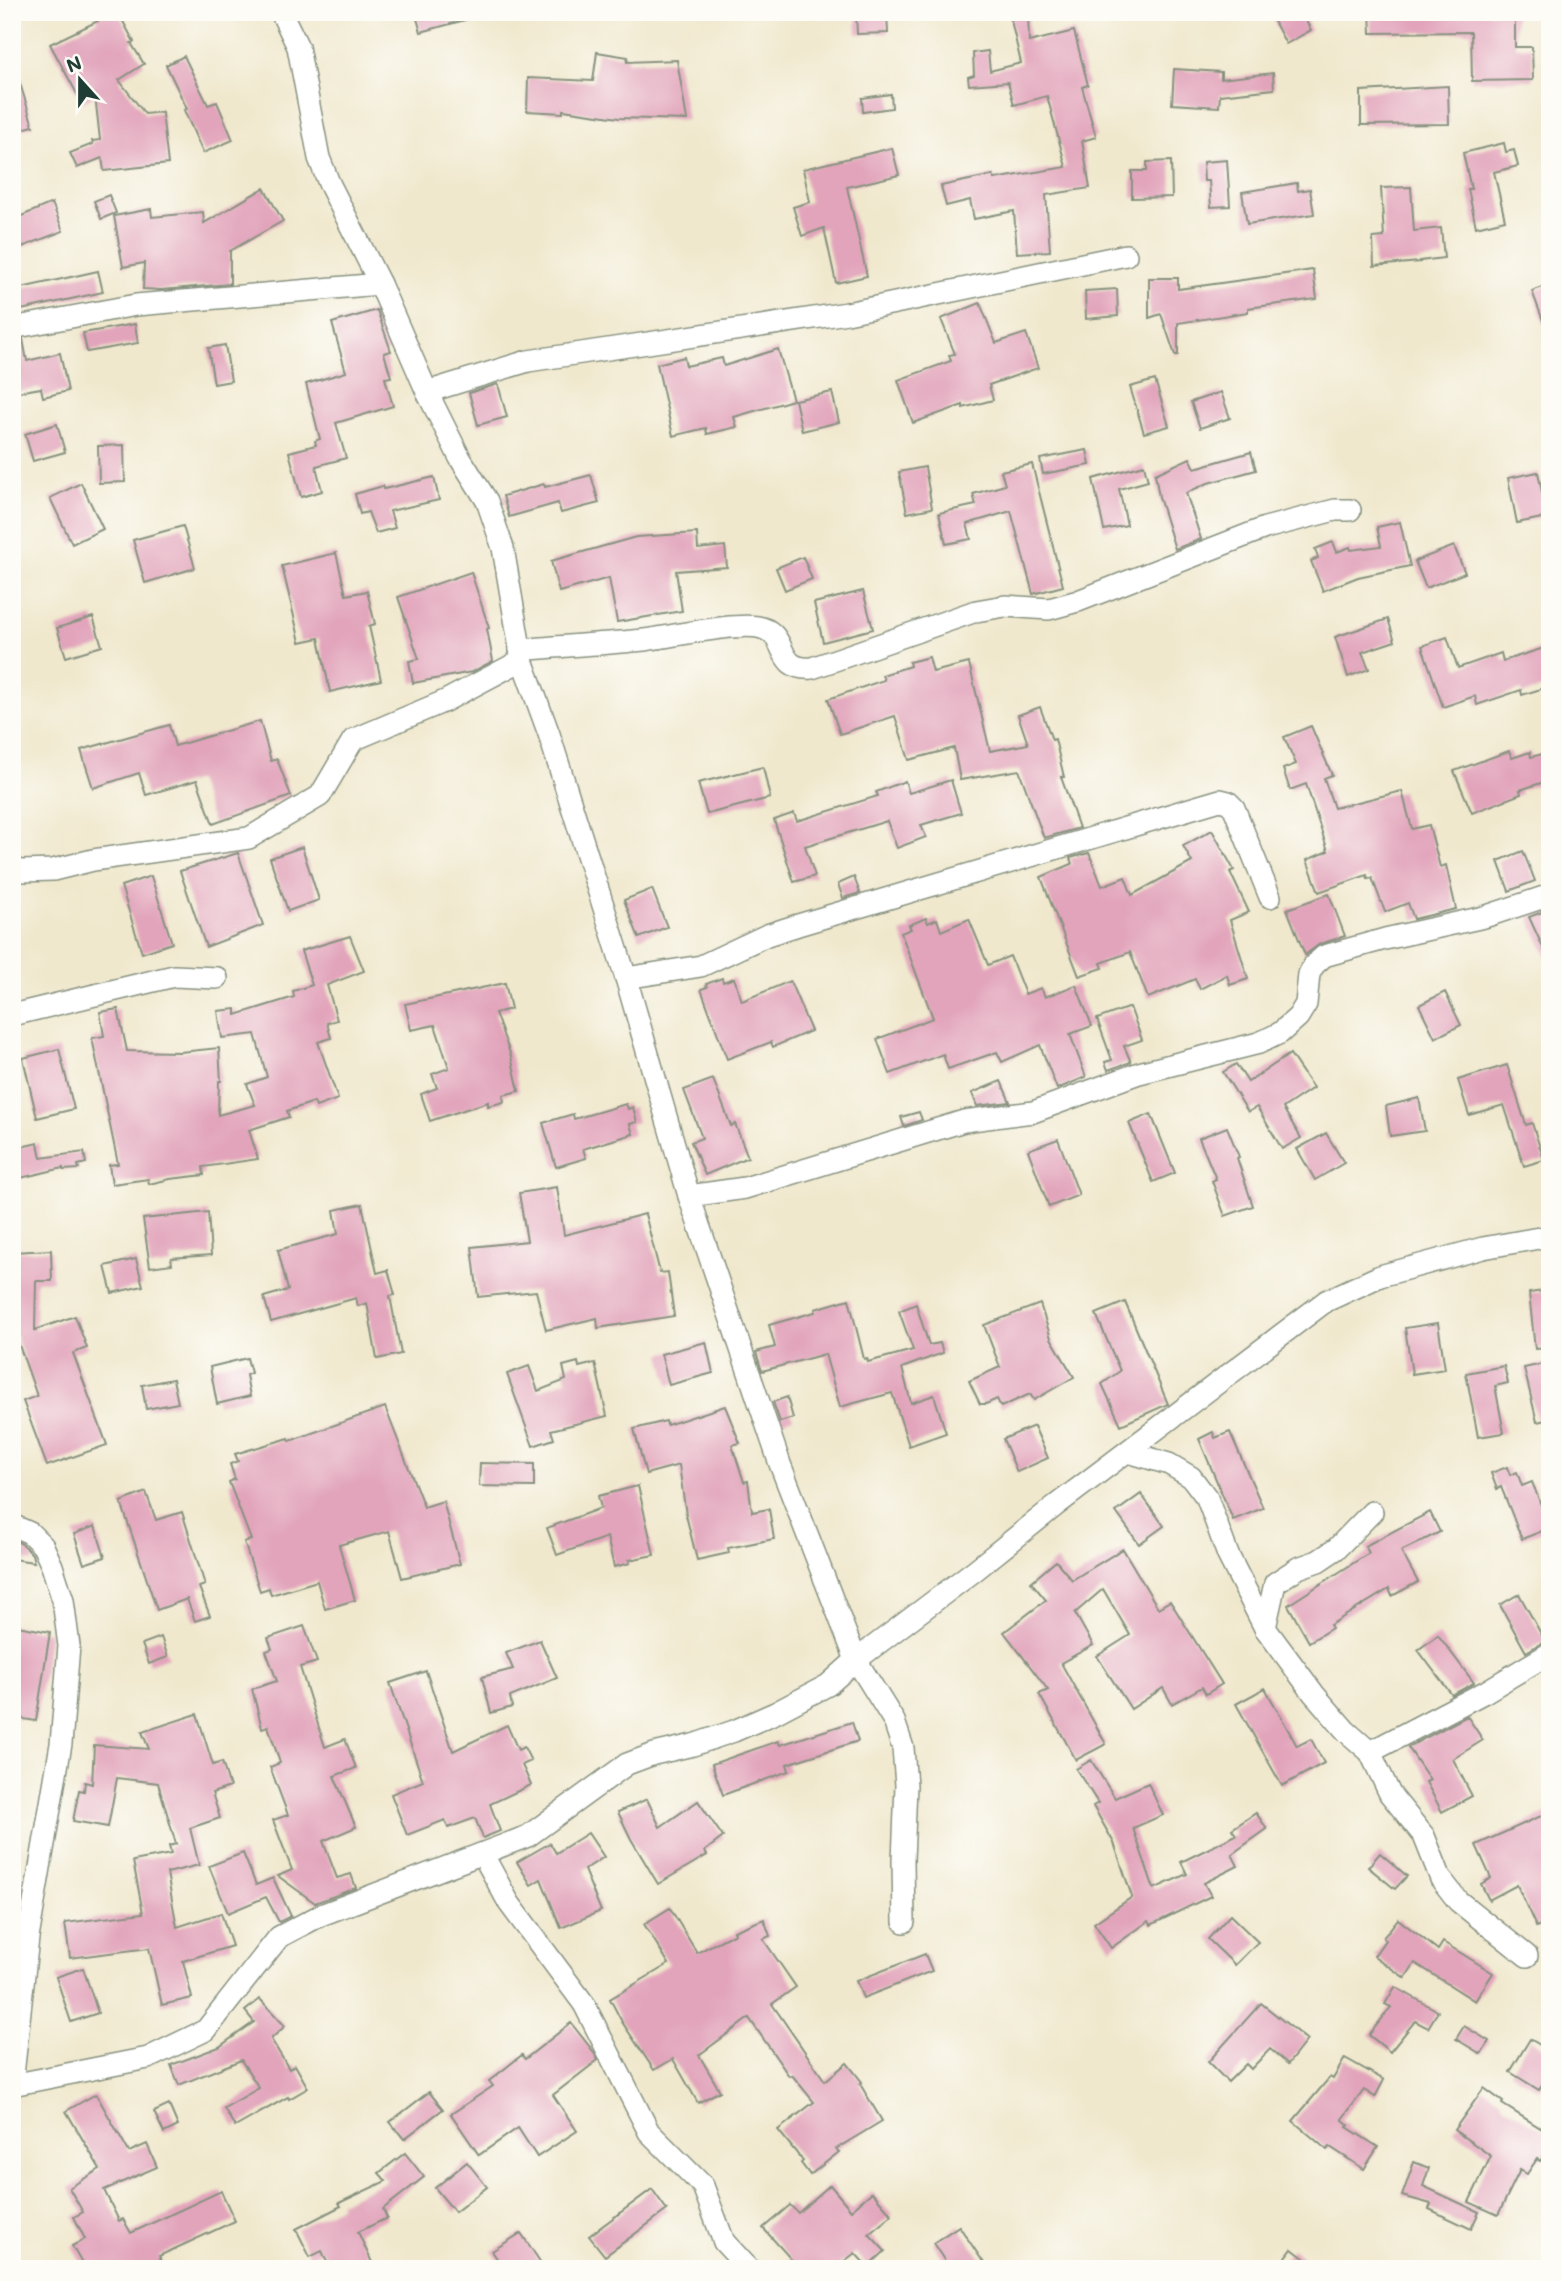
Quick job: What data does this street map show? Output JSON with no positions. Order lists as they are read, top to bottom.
{
  "north": "top"
}
